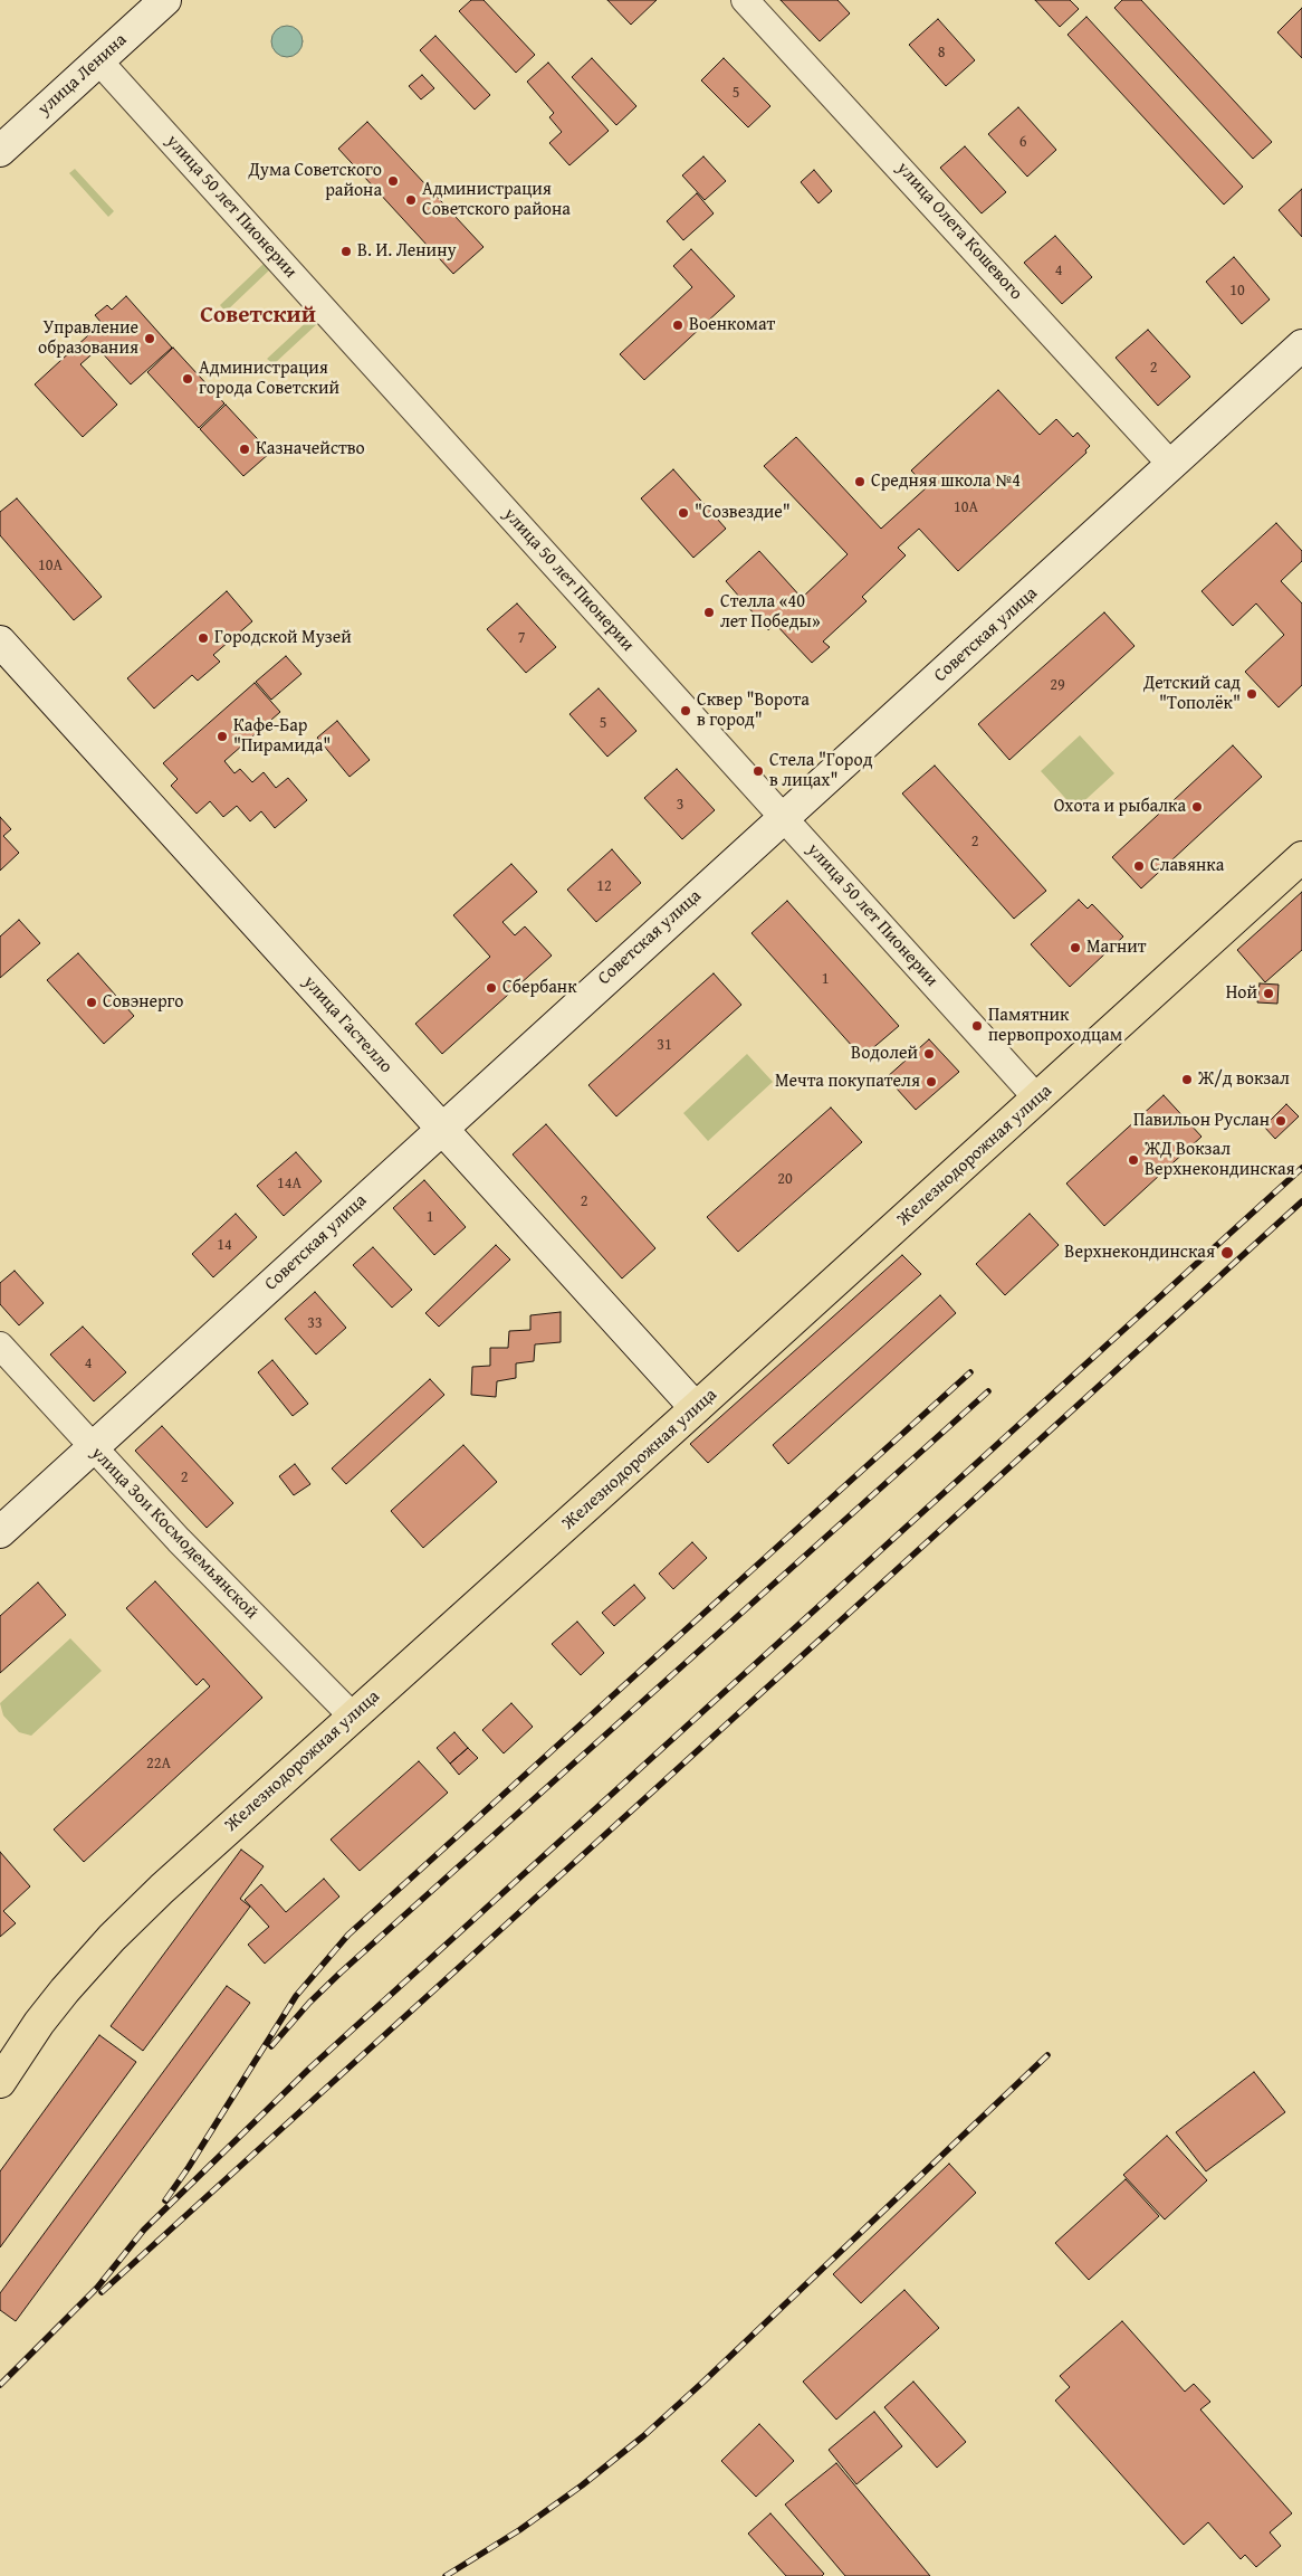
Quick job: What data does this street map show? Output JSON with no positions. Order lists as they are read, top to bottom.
{
  "streets": {
    "main road": ["Железнодорожная улица"],
    "street": [
      "улица Ленина",
      "улица 50 лет Пионерии",
      "улица Олега Кошевого",
      "Советская улица",
      "улица Гастелло",
      "улица Зои Космодемьянской"
    ]
  },
  "crossings": [
    ["улица Ленина", "улица 50 лет Пионерии"],
    ["улица 50 лет Пионерии", "Советская улица"],
    ["улица 50 лет Пионерии", "Железнодорожная улица"],
    ["улица Олега Кошевого", "Советская улица"],
    ["Советская улица", "улица Гастелло"],
    ["Советская улица", "улица Зои Космодемьянской"],
    ["улица Гастелло", "Железнодорожная улица"],
    ["Железнодорожная улица", "улица Зои Космодемьянской"]
  ],
  "districts": ["Советский"],
  "places": [
    "Дума Советского района",
    "Администрация Советского района",
    "В. И. Ленину",
    "Военкомат",
    "Управление образования",
    "Администрация города Советский",
    "Казначейство",
    "Средняя школа №4",
    "\"Созвездие\"",
    "Стелла «40 лет Победы»",
    "Городской Музей",
    "Детский сад \"Тополёк\"",
    "Сквер \"Ворота в город\"",
    "Кафе-Бар \"Пирамида\"",
    "Стела \"Город в лицах\"",
    "Охота и рыбалка",
    "Славянка",
    "Магнит",
    "Сбербанк",
    "Ной",
    "Совэнерго",
    "Памятник первопроходцам",
    "Водолей",
    "Ж/д вокзал",
    "Мечта покупателя",
    "Павильон Руслан",
    "ЖД Вокзал Верхнекондинская",
    "Верхнекондинская"
  ],
  "house_numbers": [
    "8",
    "5",
    "6",
    "4",
    "10",
    "2",
    "10А",
    "10А",
    "7",
    "29",
    "5",
    "3",
    "2",
    "12",
    "1",
    "31",
    "20",
    "14А",
    "2",
    "1",
    "14",
    "33",
    "4",
    "2",
    "22А"
  ]
}
